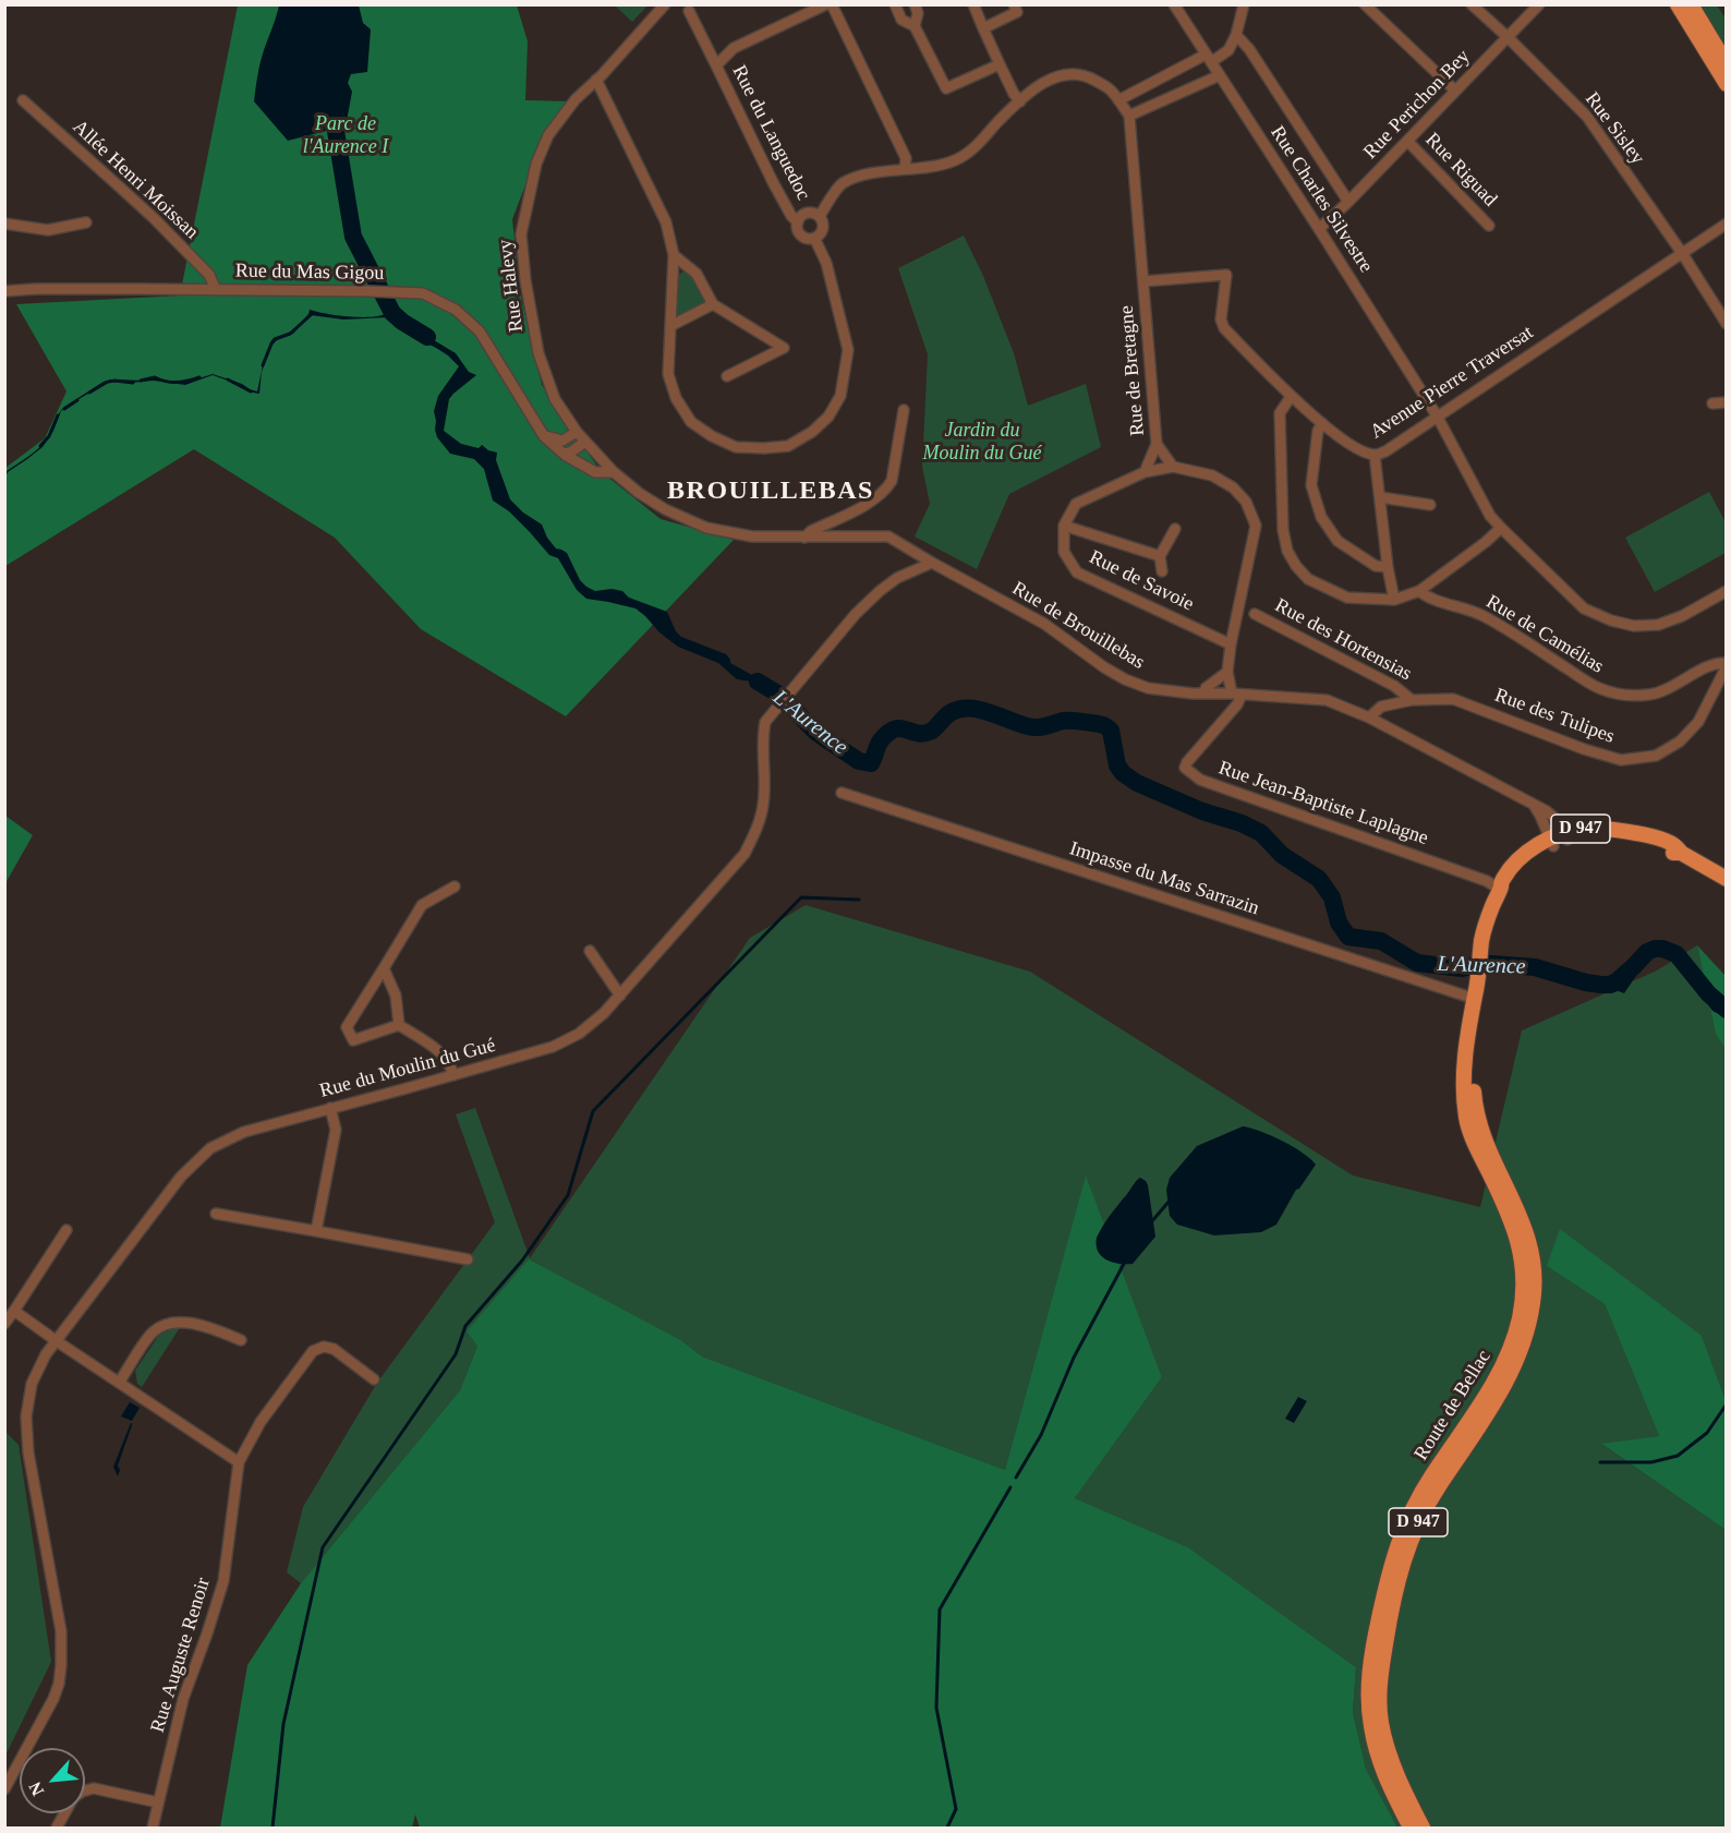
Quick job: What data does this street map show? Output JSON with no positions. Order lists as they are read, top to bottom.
{
  "streets": {
    "main road": ["D 947", "Route de Bellac"],
    "street": [
      "Rue Perichon Bey",
      "Rue Sisley",
      "Rue du Languedoc",
      "Rue Riguad",
      "Allée Henri Moissan",
      "Rue Charles Silvestre",
      "Rue du Mas Gigou",
      "Rue Halevy",
      "Rue de Bretagne",
      "Avenue Pierre Traversat",
      "Rue de Savoie",
      "Rue de Brouillebas",
      "Rue de Camélias",
      "Rue des Hortensias",
      "Rue des Tulipes",
      "Rue Jean-Baptiste Laplagne",
      "Impasse du Mas Sarrazin",
      "Rue du Moulin du Gué",
      "Rue Auguste Renoir"
    ]
  },
  "crossings": [
    ["Rue Perichon Bey", "Rue Sisley"],
    ["Rue Perichon Bey", "Rue Riguad"],
    ["Rue Perichon Bey", "Rue Charles Silvestre"],
    ["Rue Sisley", "Avenue Pierre Traversat"],
    ["Allée Henri Moissan", "Rue du Mas Gigou"],
    ["Rue Charles Silvestre", "Avenue Pierre Traversat"],
    ["Rue du Mas Gigou", "Rue de Brouillebas"],
    ["Rue Halevy", "Rue de Brouillebas"],
    ["Rue de Bretagne", "Avenue Pierre Traversat"],
    ["Rue de Brouillebas", "Rue des Tulipes"],
    ["Rue de Brouillebas", "Rue Jean-Baptiste Laplagne"],
    ["Rue de Brouillebas", "D 947"],
    ["Rue de Brouillebas", "Rue du Moulin du Gué"],
    ["Rue de Camélias", "Rue des Tulipes"],
    ["Rue des Hortensias", "Rue des Tulipes"],
    ["Rue Jean-Baptiste Laplagne", "D 947"],
    ["Rue Jean-Baptiste Laplagne", "Route de Bellac"],
    ["D 947", "Route de Bellac"],
    ["Impasse du Mas Sarrazin", "Route de Bellac"]
  ],
  "districts": ["BROUILLEBAS"],
  "water": ["L'Aurence"],
  "parks": ["Parc de l'Aurence I", "Jardin du Moulin du Gué"],
  "north": "bottom left"
}
